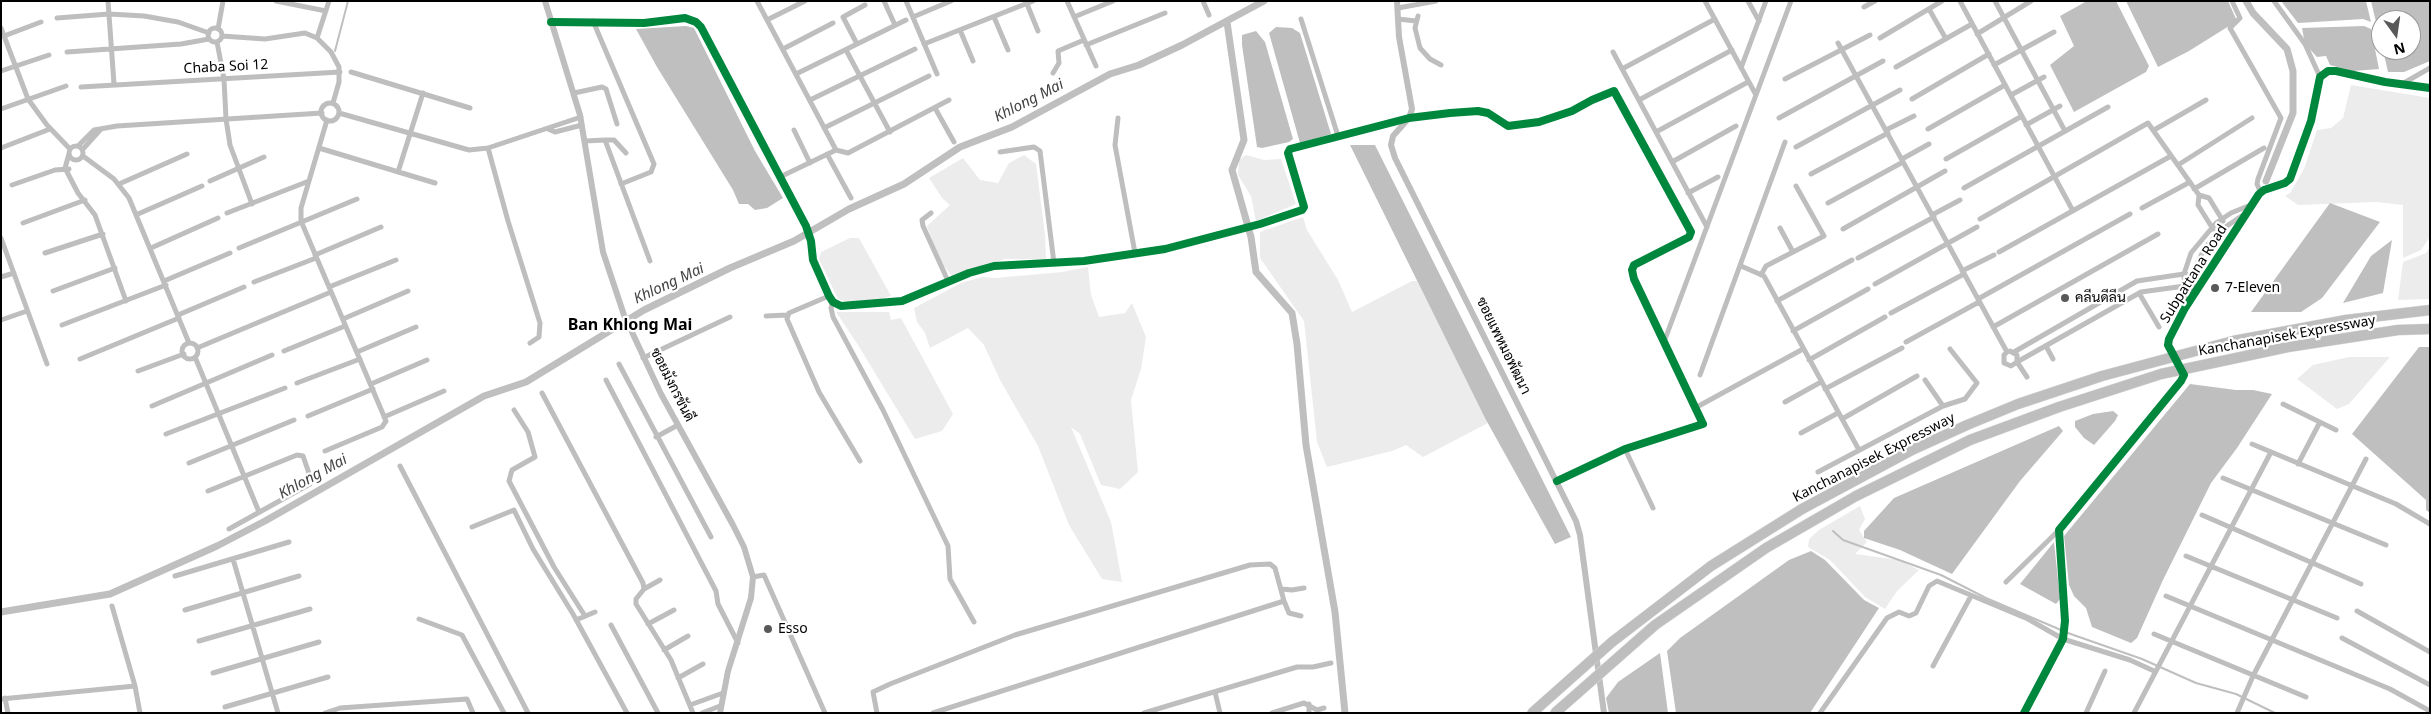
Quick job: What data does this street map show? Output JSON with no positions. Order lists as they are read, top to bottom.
{
  "streets": {
    "highway": ["Kanchanapisek Expressway"],
    "street": [
      "Chaba Soi 12",
      "Subpattana Road",
      "ซอยแพหมอพัฒนา",
      "ซอยมังกรขันดี"
    ]
  },
  "districts": ["Ban Khlong Mai"],
  "water": ["Khlong Mai"],
  "places": ["7-Eleven", "คลีนดีลีน", "Esso"],
  "north": "bottom"
}
